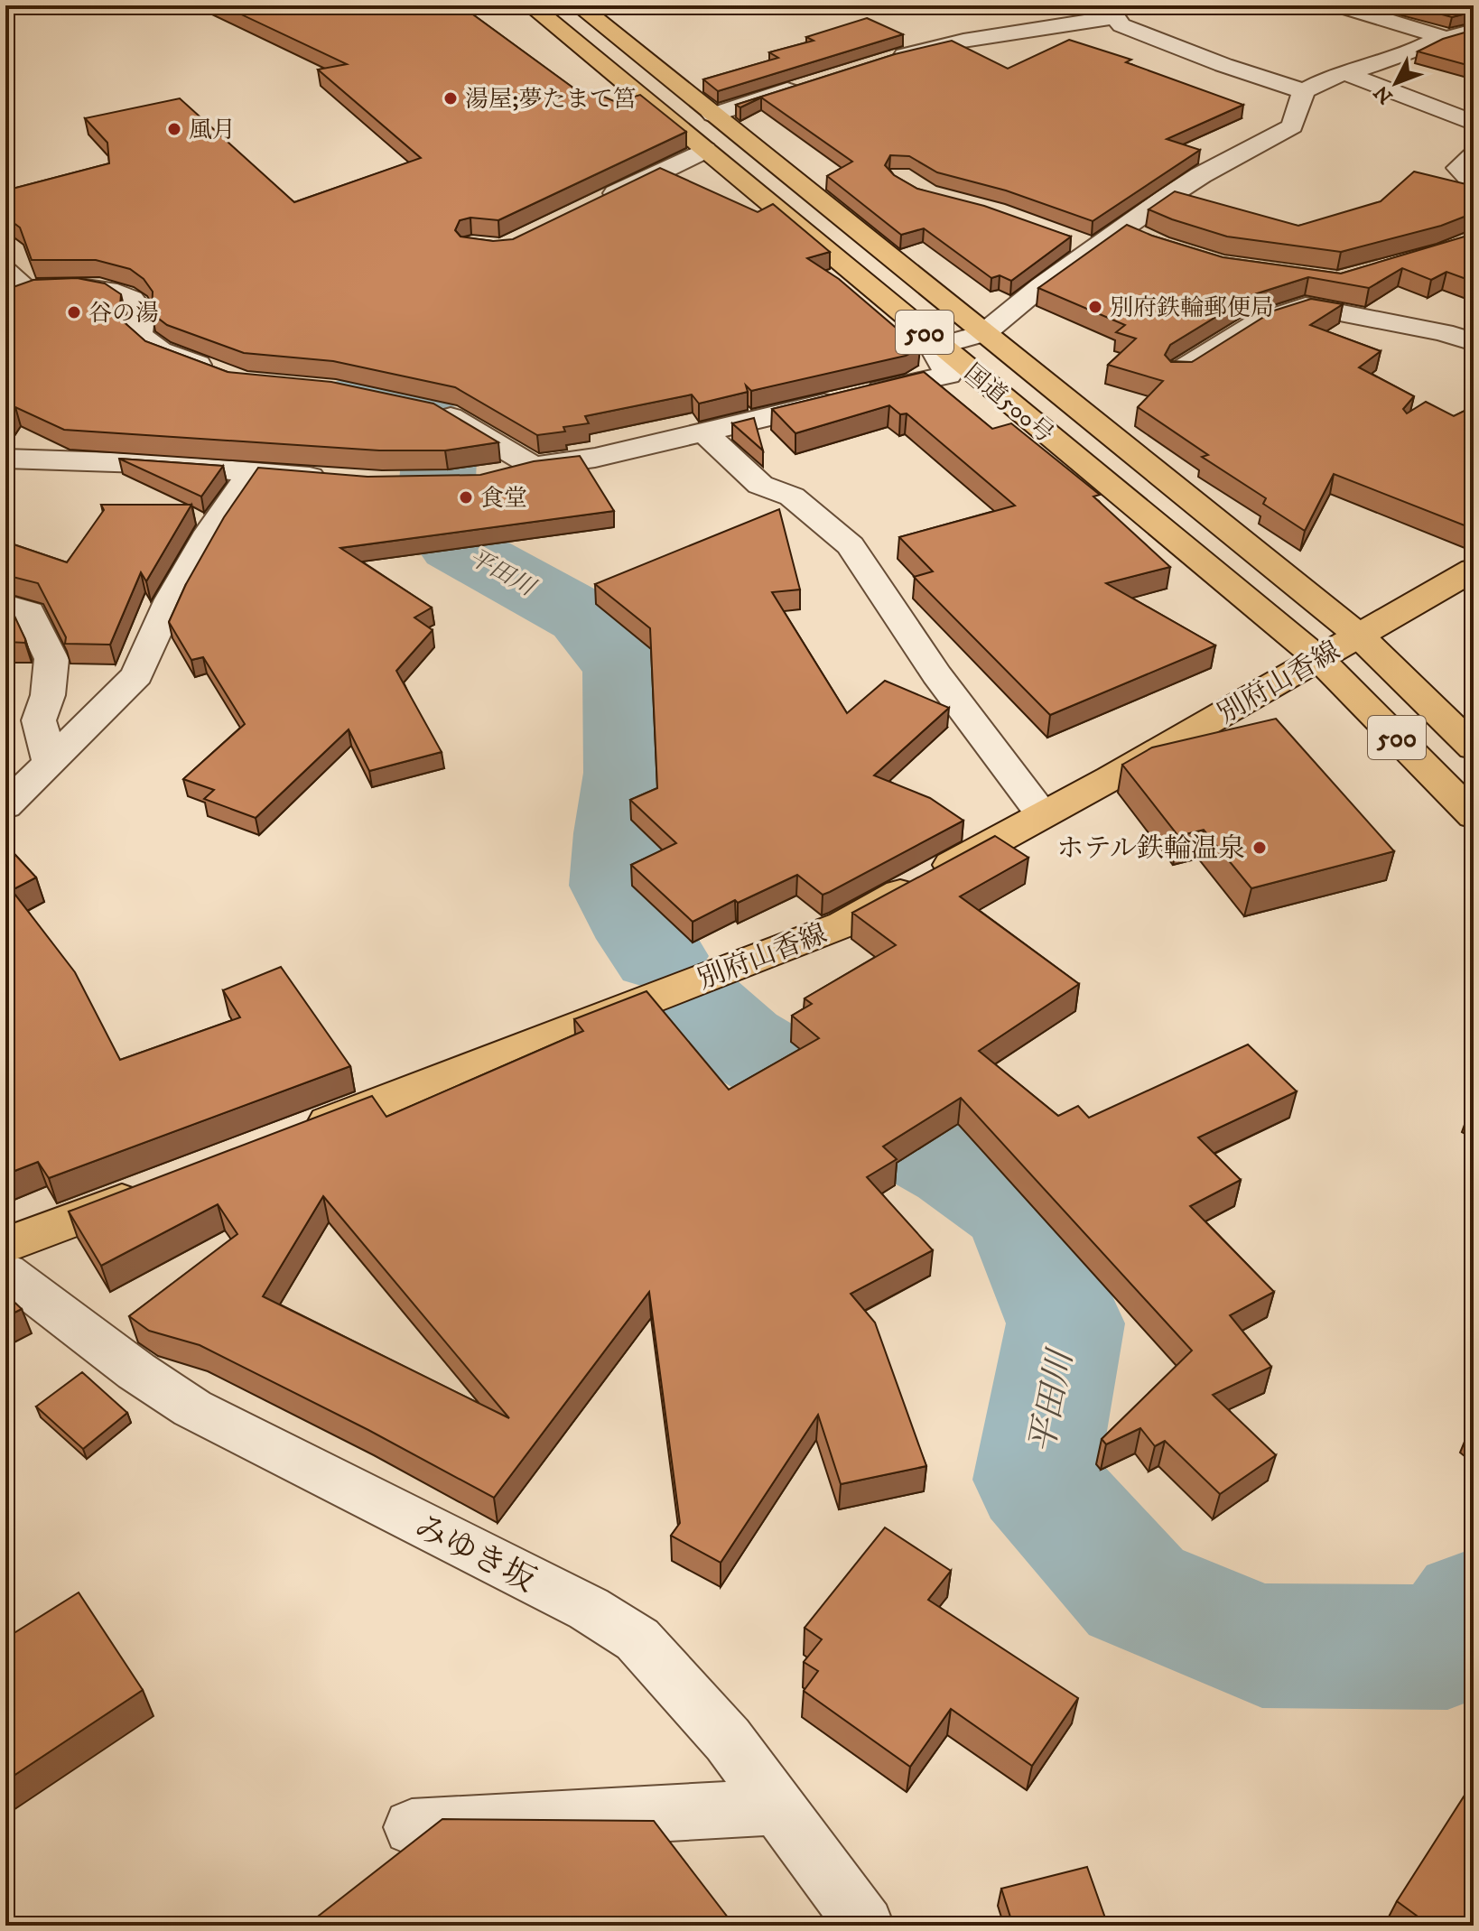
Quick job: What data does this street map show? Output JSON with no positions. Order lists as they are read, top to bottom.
{
  "streets": {
    "main road": ["500", "国道500号", "別府山香線"],
    "street": ["みゆき坂"]
  },
  "crossings": [
    ["国道500号", "別府山香線"]
  ],
  "water": ["平田川"],
  "places": [
    "湯屋;夢たまて筥",
    "風月",
    "別府鉄輪郵便局",
    "谷の湯",
    "食堂",
    "ホテル鉄輪温泉"
  ],
  "north": "bottom left"
}
